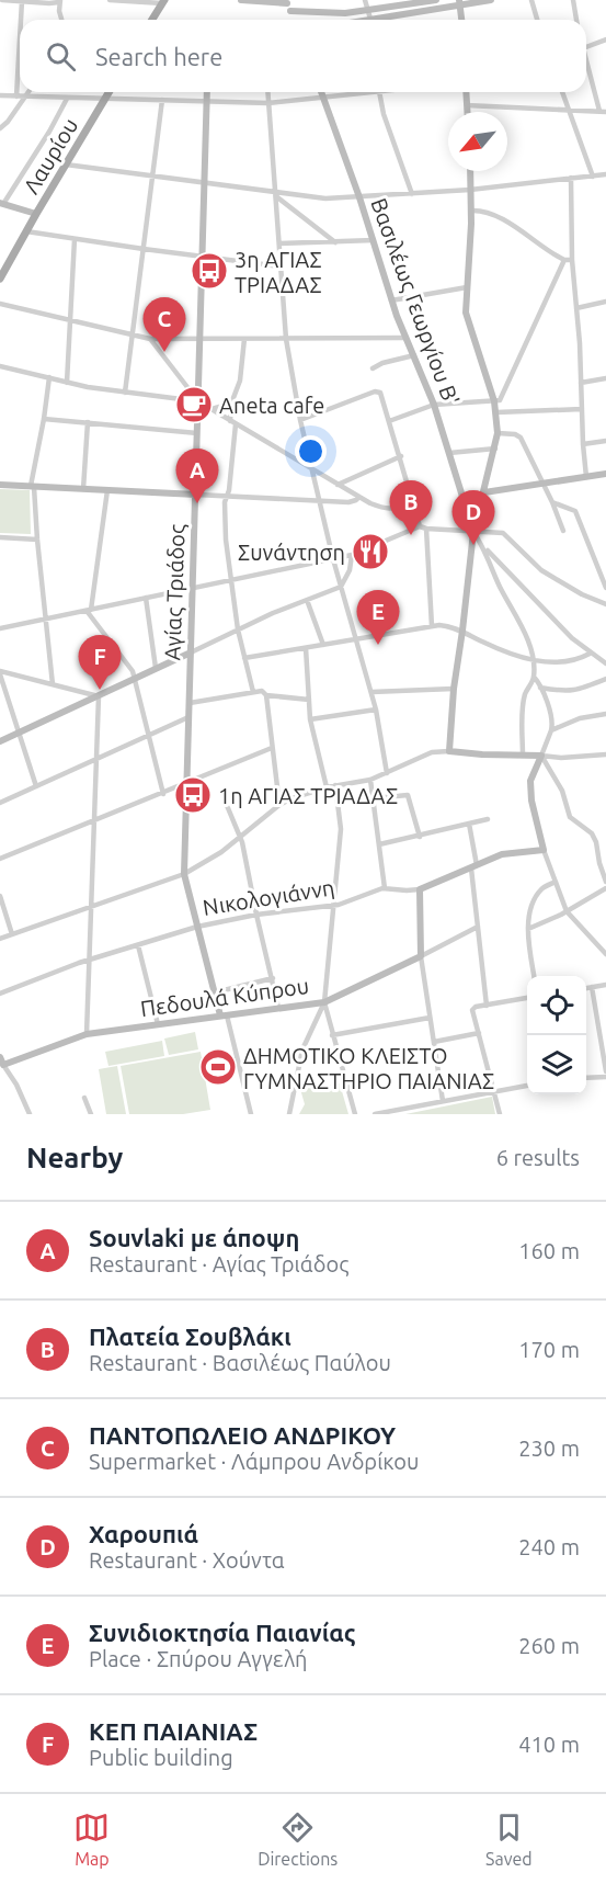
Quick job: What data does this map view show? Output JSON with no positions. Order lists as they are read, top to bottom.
{
  "streets": {
    "main road": ["Λαυρίου"],
    "street": [
      "Βασιλέως Γεωργίου Β'",
      "Αγίας Τριάδος",
      "Νικολογιάννη",
      "Πεδουλά Κύπρου"
    ]
  },
  "crossings": [
    ["Αγίας Τριάδος", "Νικολογιάννη"],
    ["Αγίας Τριάδος", "Πεδουλά Κύπρου"]
  ],
  "places": {
    "bus stop": ["3η ΑΓΙΑΣ ΤΡΙΑΔΑΣ", "1η ΑΓΙΑΣ ΤΡΙΑΔΑΣ"],
    "cafe": ["Aneta cafe"],
    "restaurant": ["Συνάντηση"],
    "sports": ["ΔΗΜΟΤΙΚΟ ΚΛΕΙΣΤΟ ΓΥΜΝΑΣΤΗΡΙΟ ΠΑΙΑΝΙΑΣ"]
  },
  "north": "bottom left",
  "page": {
    "search": "Search here",
    "pins": [
      "C",
      "A",
      "B",
      "D",
      "E",
      "F"
    ],
    "heading": ["Nearby", "6 results"],
    "list": [
      {
        "mark": "A",
        "name": "Souvlaki με άποψη",
        "note": "Restaurant · Αγίας Τριάδος",
        "value": "160 m"
      },
      {
        "mark": "B",
        "name": "Πλατεία Σουβλάκι",
        "note": "Restaurant · Βασιλέως Παύλου",
        "value": "170 m"
      },
      {
        "mark": "C",
        "name": "ΠΑΝΤΟΠΩΛΕΙΟ ΑΝΔΡΙΚΟΥ",
        "note": "Supermarket · Λάμπρου Ανδρίκου",
        "value": "230 m"
      },
      {
        "mark": "D",
        "name": "Χαρουπιά",
        "note": "Restaurant · Χούντα",
        "value": "240 m"
      },
      {
        "mark": "E",
        "name": "Συνιδιοκτησία Παιανίας",
        "note": "Place · Σπύρου Αγγελή",
        "value": "260 m"
      },
      {
        "mark": "F",
        "name": "ΚΕΠ ΠΑΙΑΝΙΑΣ",
        "note": "Public building",
        "value": "410 m"
      }
    ],
    "nav": ["Map", "Directions", "Saved"]
  }
}
